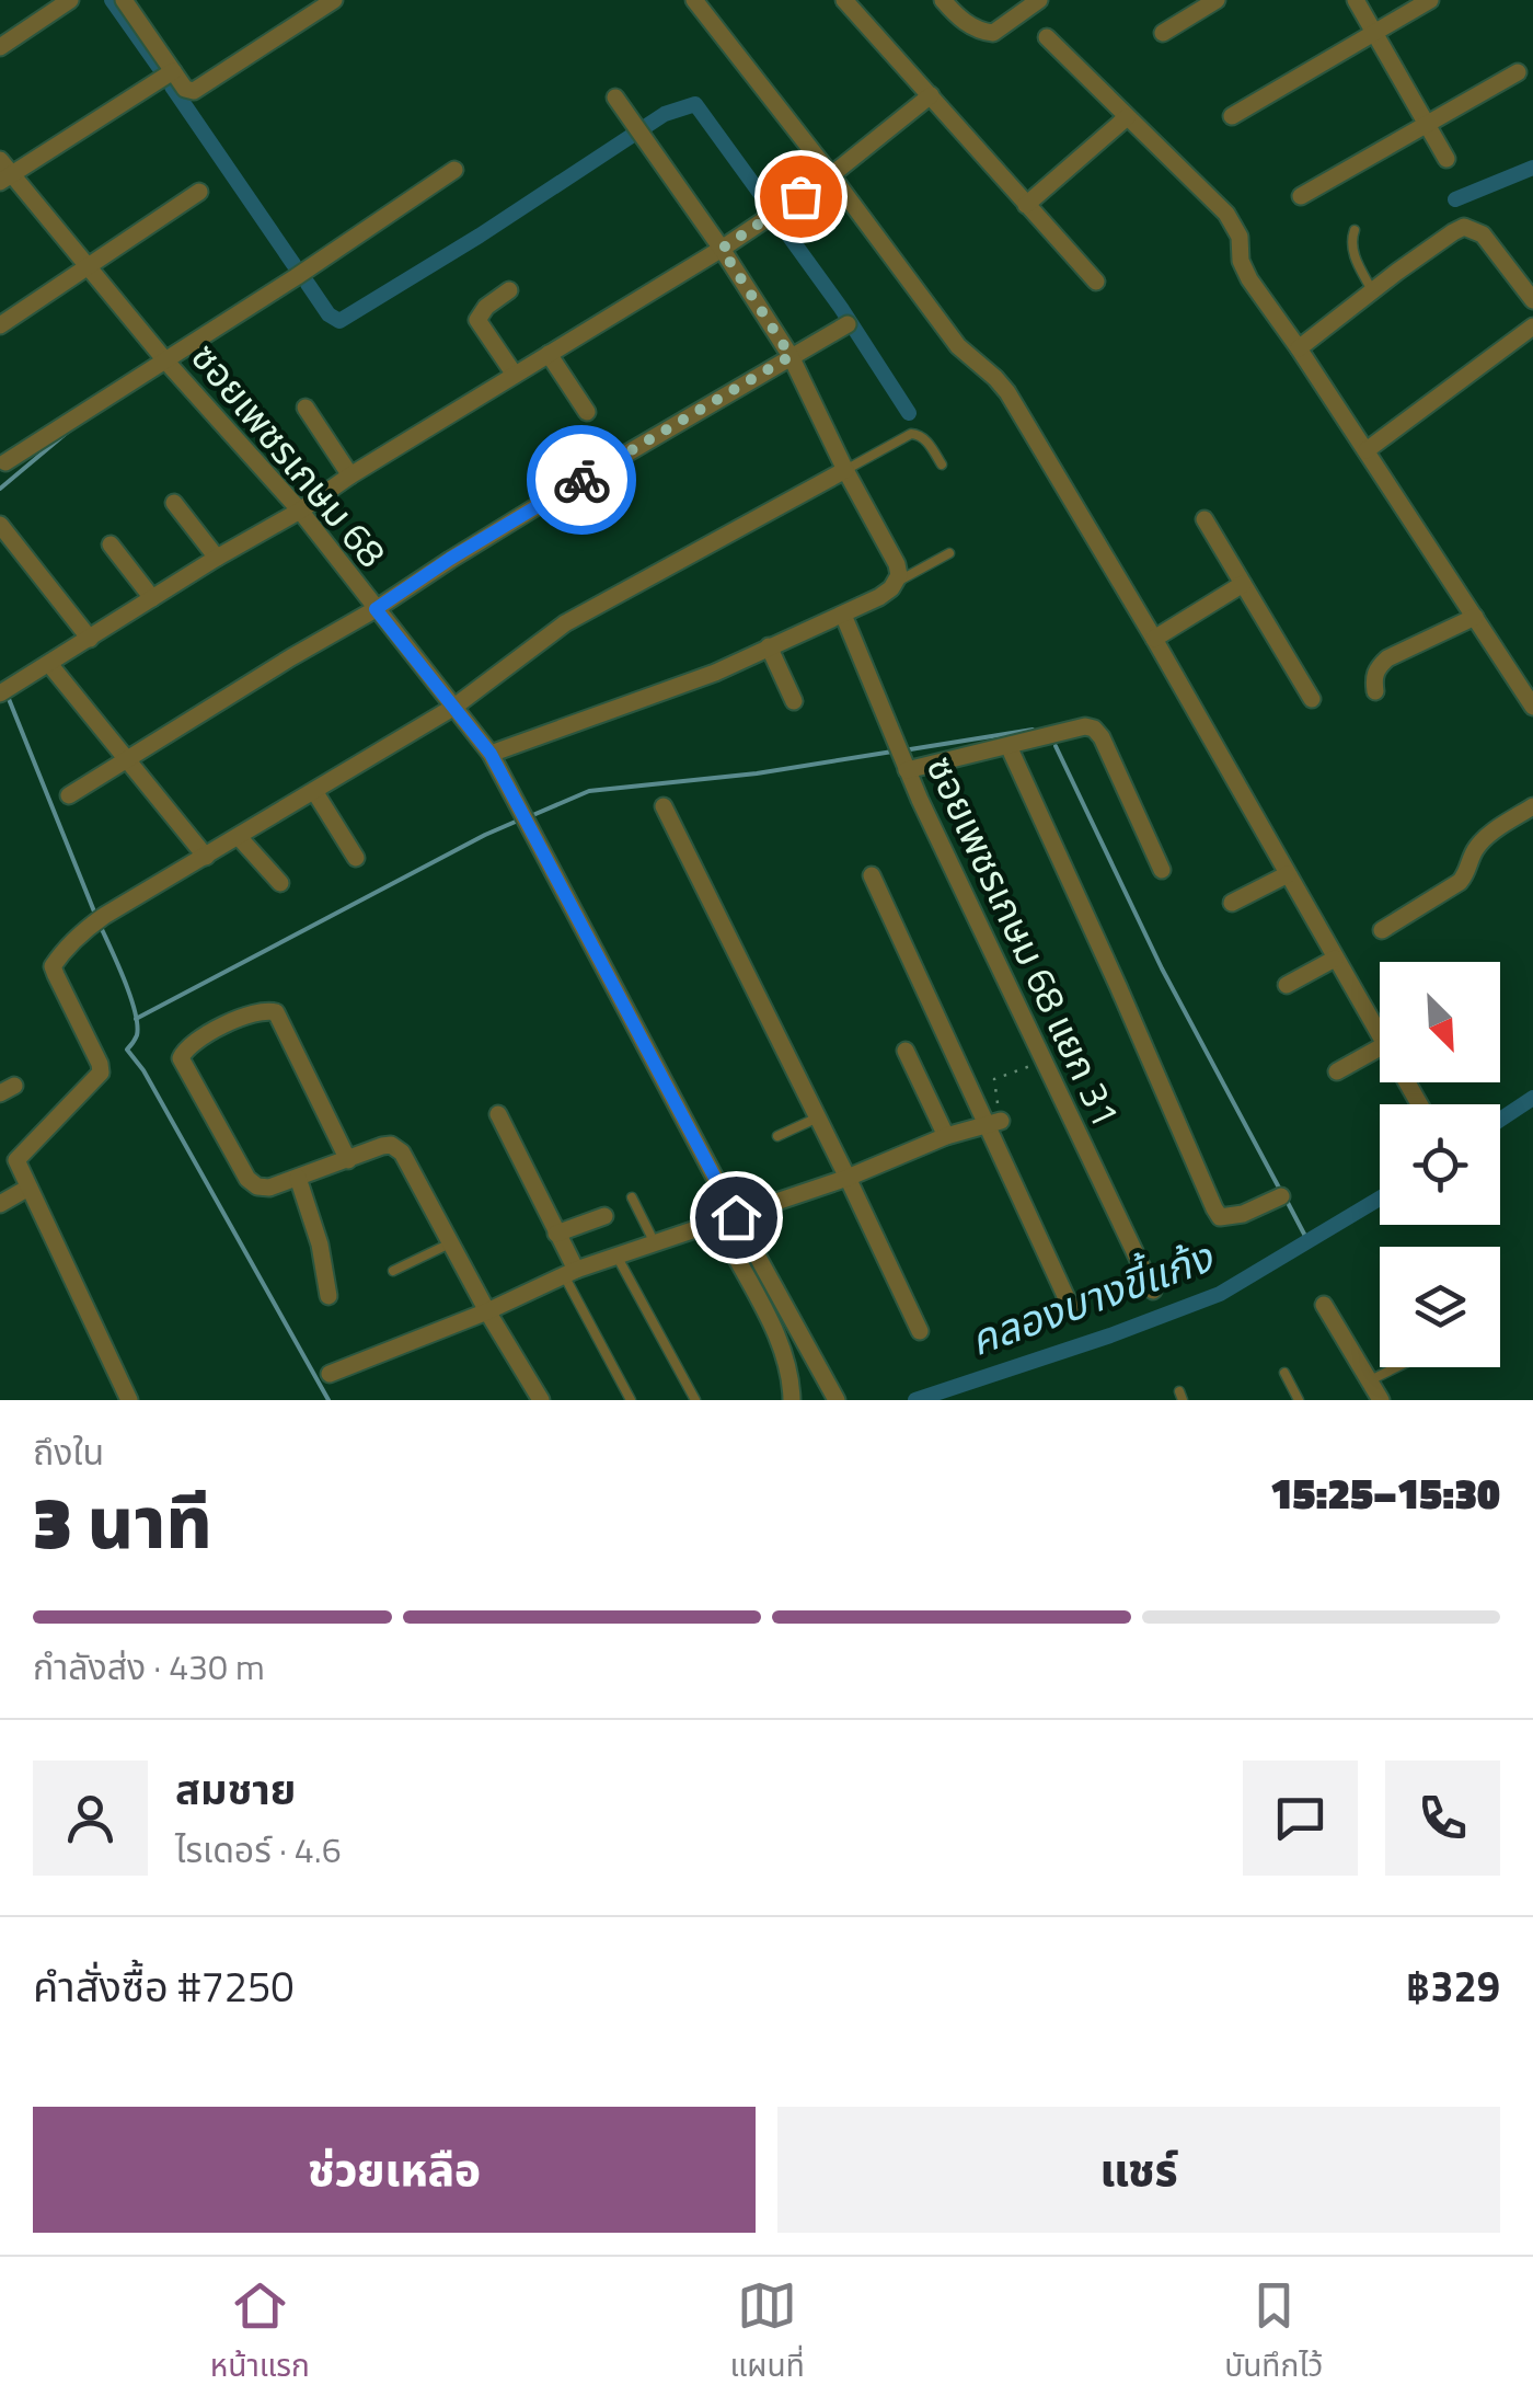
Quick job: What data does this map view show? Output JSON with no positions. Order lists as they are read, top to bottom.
{
  "streets": {
    "street": ["ซอยเพชรเกษม 68", "ซอยเพชรเกษม 68 แยก 31"]
  },
  "water": ["คลองบางขี้แก้ง"],
  "north": "bottom right",
  "page": {
    "heading": ["3 นาที", "ถึงใน", "15:25–15:30"],
    "panel": [
      "สมชาย",
      "ไรเดอร์ · 4.6",
      "คำสั่งซื้อ #7250",
      "฿329"
    ],
    "bar": "กำลังส่ง · 430 m",
    "buttons": ["ช่วยเหลือ", "แชร์"],
    "tabs": ["หน้าแรก", "แผนที่", "บันทึกไว้"]
  }
}
